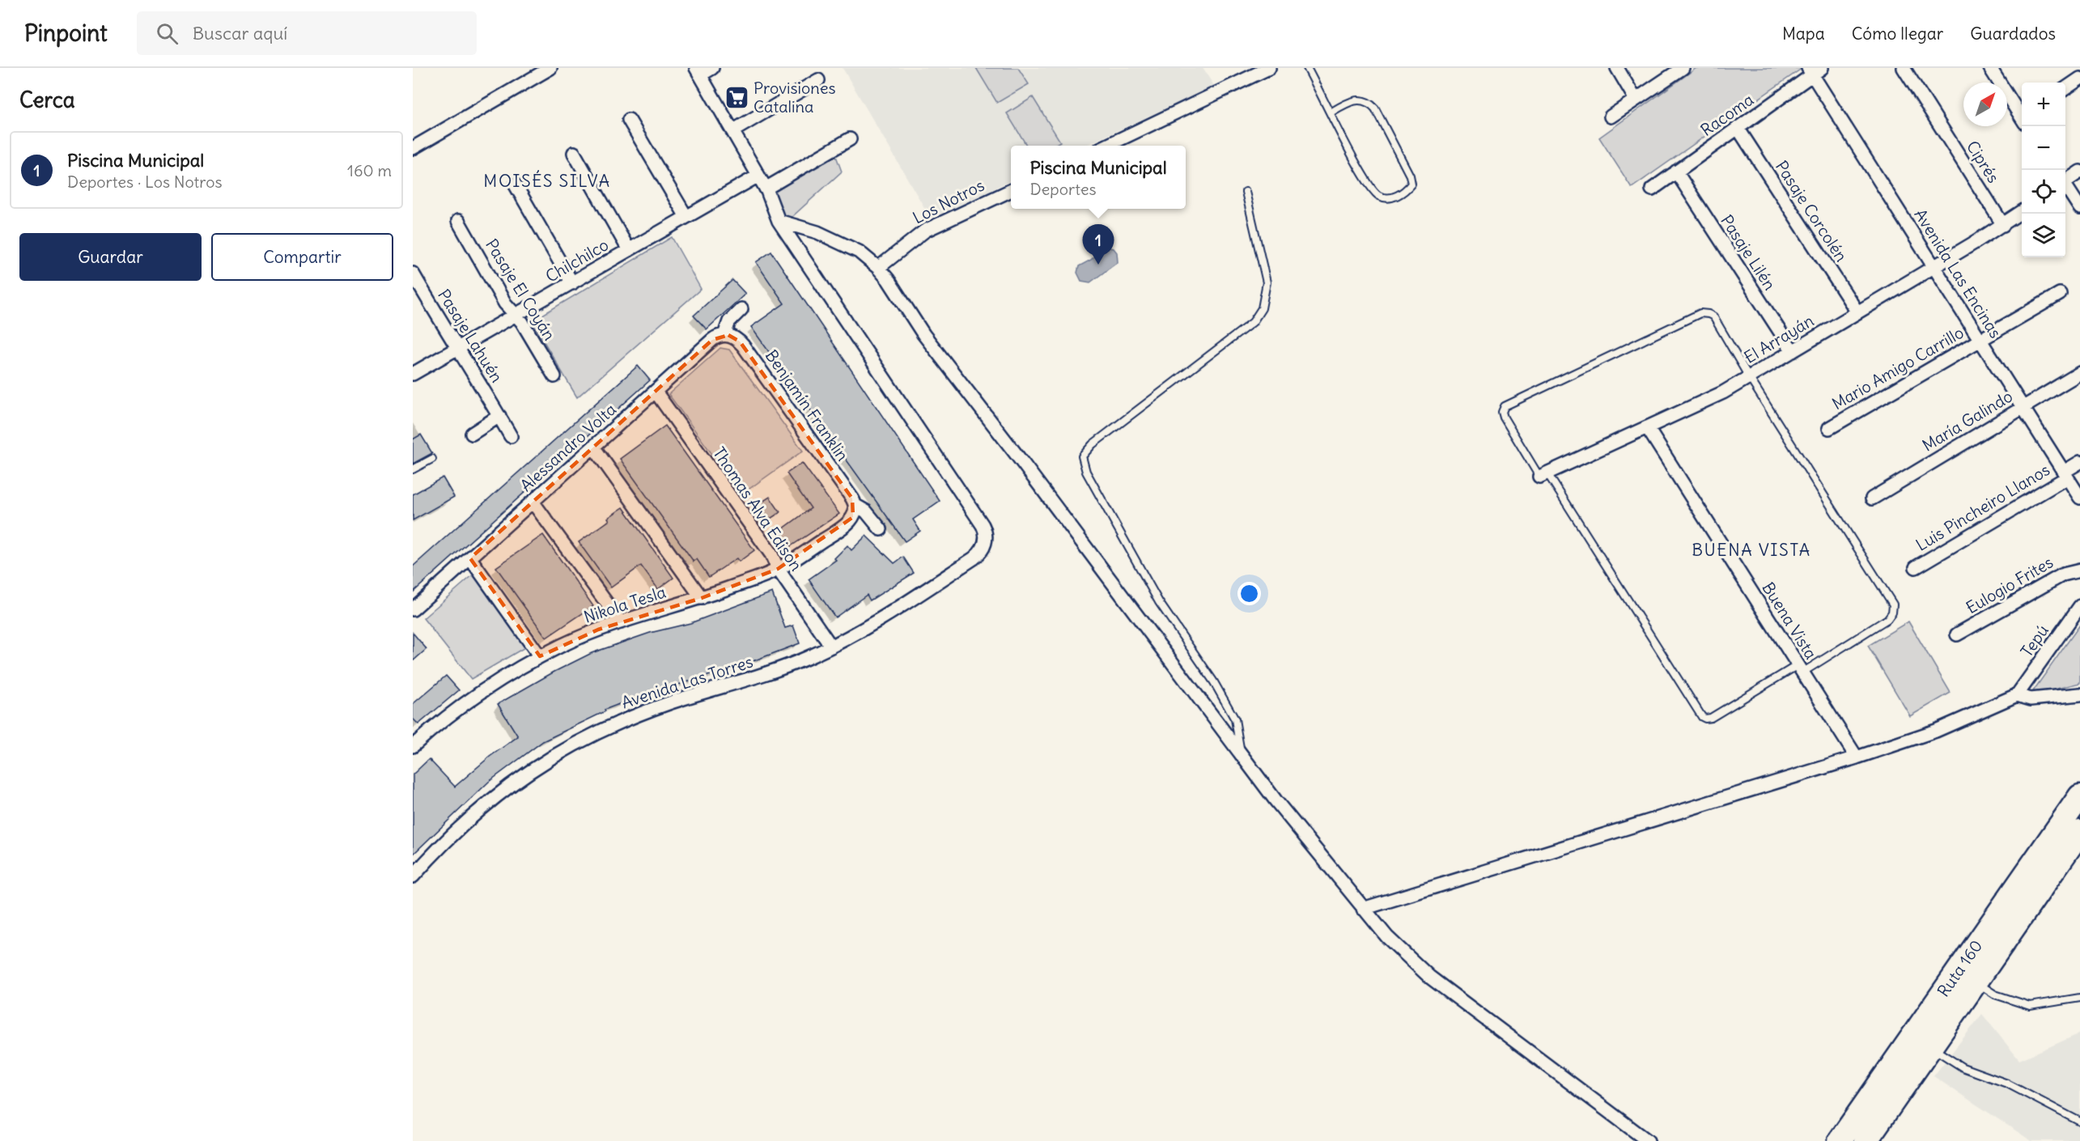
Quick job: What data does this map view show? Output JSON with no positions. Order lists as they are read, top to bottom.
{
  "streets": {
    "highway": ["Ruta 160"],
    "street": [
      "Racoma",
      "Ciprés",
      "Los Notros",
      "Pasaje Corcolén",
      "Pasaje Lilén",
      "Chilchilco",
      "Avenida Las Encinas",
      "Pasaje El Coyán",
      "Pasaje Lahuén",
      "El Arrayán",
      "Mario Amigo Carrillo",
      "Benjamín Franklin",
      "María Galindo",
      "Alessandro Volta",
      "Luis Pincheiro Llanos",
      "Thomas Alva Edison",
      "Eulogio Frites",
      "Nikola Tesla",
      "Buena Vista",
      "Tepú",
      "Avenida Las Torres"
    ]
  },
  "crossings": [
    ["Racoma", "Pasaje Corcolén"],
    ["Racoma", "Pasaje Lilén"],
    ["Racoma", "Avenida Las Encinas"],
    ["Ciprés", "El Arrayán"],
    ["Pasaje Corcolén", "El Arrayán"],
    ["Pasaje Lilén", "El Arrayán"],
    ["Chilchilco", "Pasaje El Coyán"],
    ["Chilchilco", "Pasaje Lahuén"],
    ["Avenida Las Encinas", "El Arrayán"],
    ["Avenida Las Encinas", "Mario Amigo Carrillo"],
    ["Avenida Las Encinas", "María Galindo"],
    ["Avenida Las Encinas", "Luis Pincheiro Llanos"],
    ["El Arrayán", "Buena Vista"],
    ["Benjamín Franklin", "Alessandro Volta"],
    ["Benjamín Franklin", "Nikola Tesla"],
    ["Alessandro Volta", "Thomas Alva Edison"],
    ["Thomas Alva Edison", "Nikola Tesla"],
    ["Thomas Alva Edison", "Avenida Las Torres"]
  ],
  "districts": ["MOISÉS SILVA", "BUENA VISTA"],
  "places": {
    "supermarket": ["Provisiones Catalina"]
  },
  "north": "top right",
  "page": {
    "header": "Pinpoint",
    "search": "Buscar aquí",
    "nav": ["Mapa", "Cómo llegar", "Guardados"],
    "heading": "Cerca",
    "map_buttons": ["+", "−"],
    "list": [
      {
        "mark": "1",
        "name": "Piscina Municipal",
        "note": "Deportes · Los Notros",
        "value": "160 m"
      }
    ],
    "popup": ["Piscina Municipal", "Deportes"],
    "buttons": ["Guardar", "Compartir"],
    "pins": "1"
  }
}
